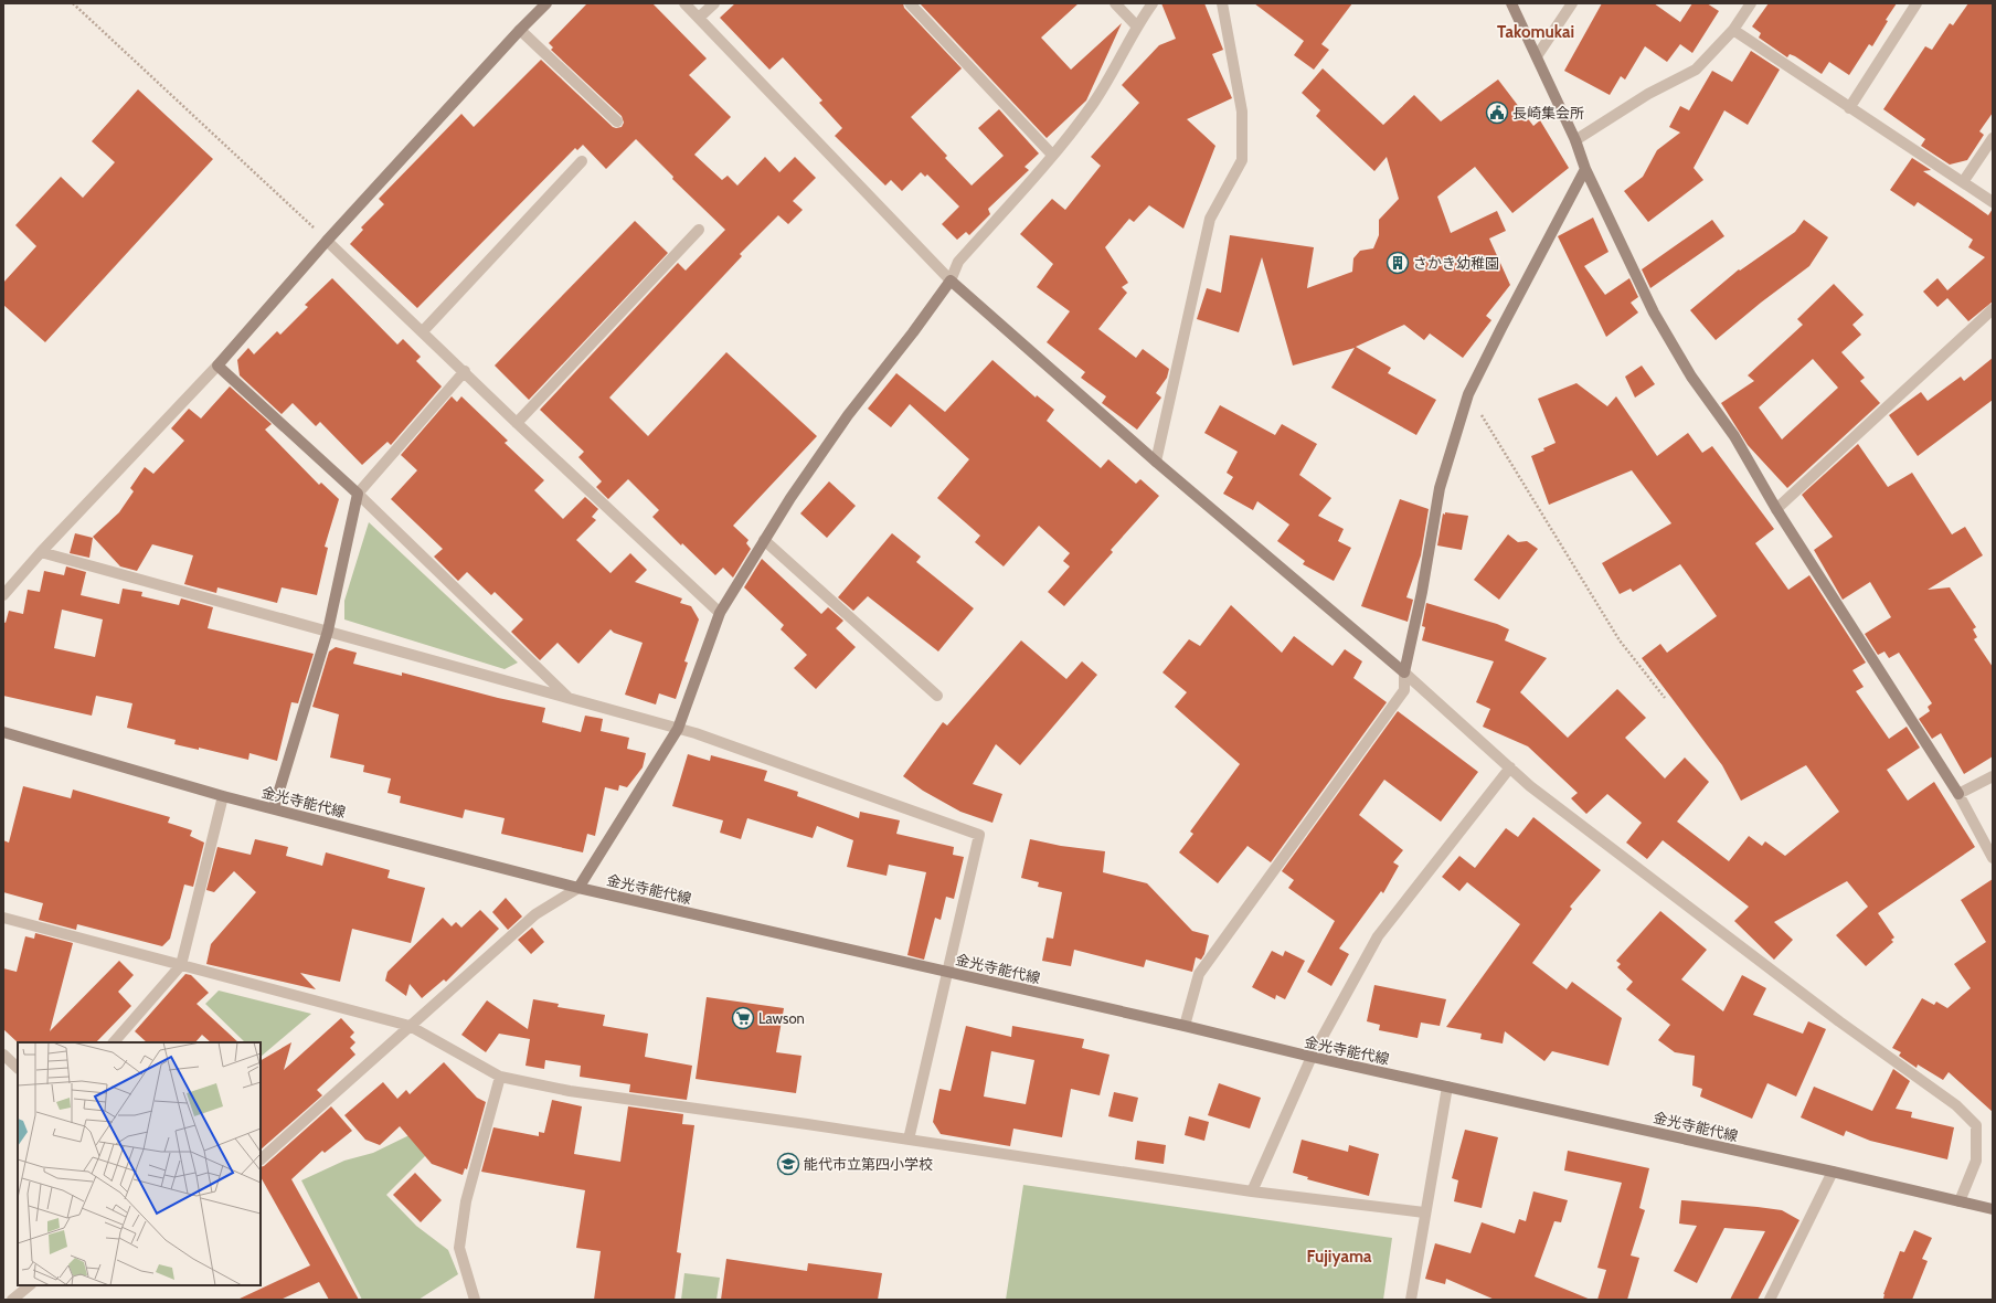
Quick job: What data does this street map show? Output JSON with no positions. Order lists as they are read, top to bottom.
{
  "streets": {
    "street": ["金光寺能代線"]
  },
  "districts": ["Takomukai", "Fujiyama"],
  "places": {
    "public building": ["長崎集会所"],
    "building": ["さかき幼稚園"],
    "supermarket": ["Lawson"],
    "school or university": ["能代市立第四小学校"]
  }
}
